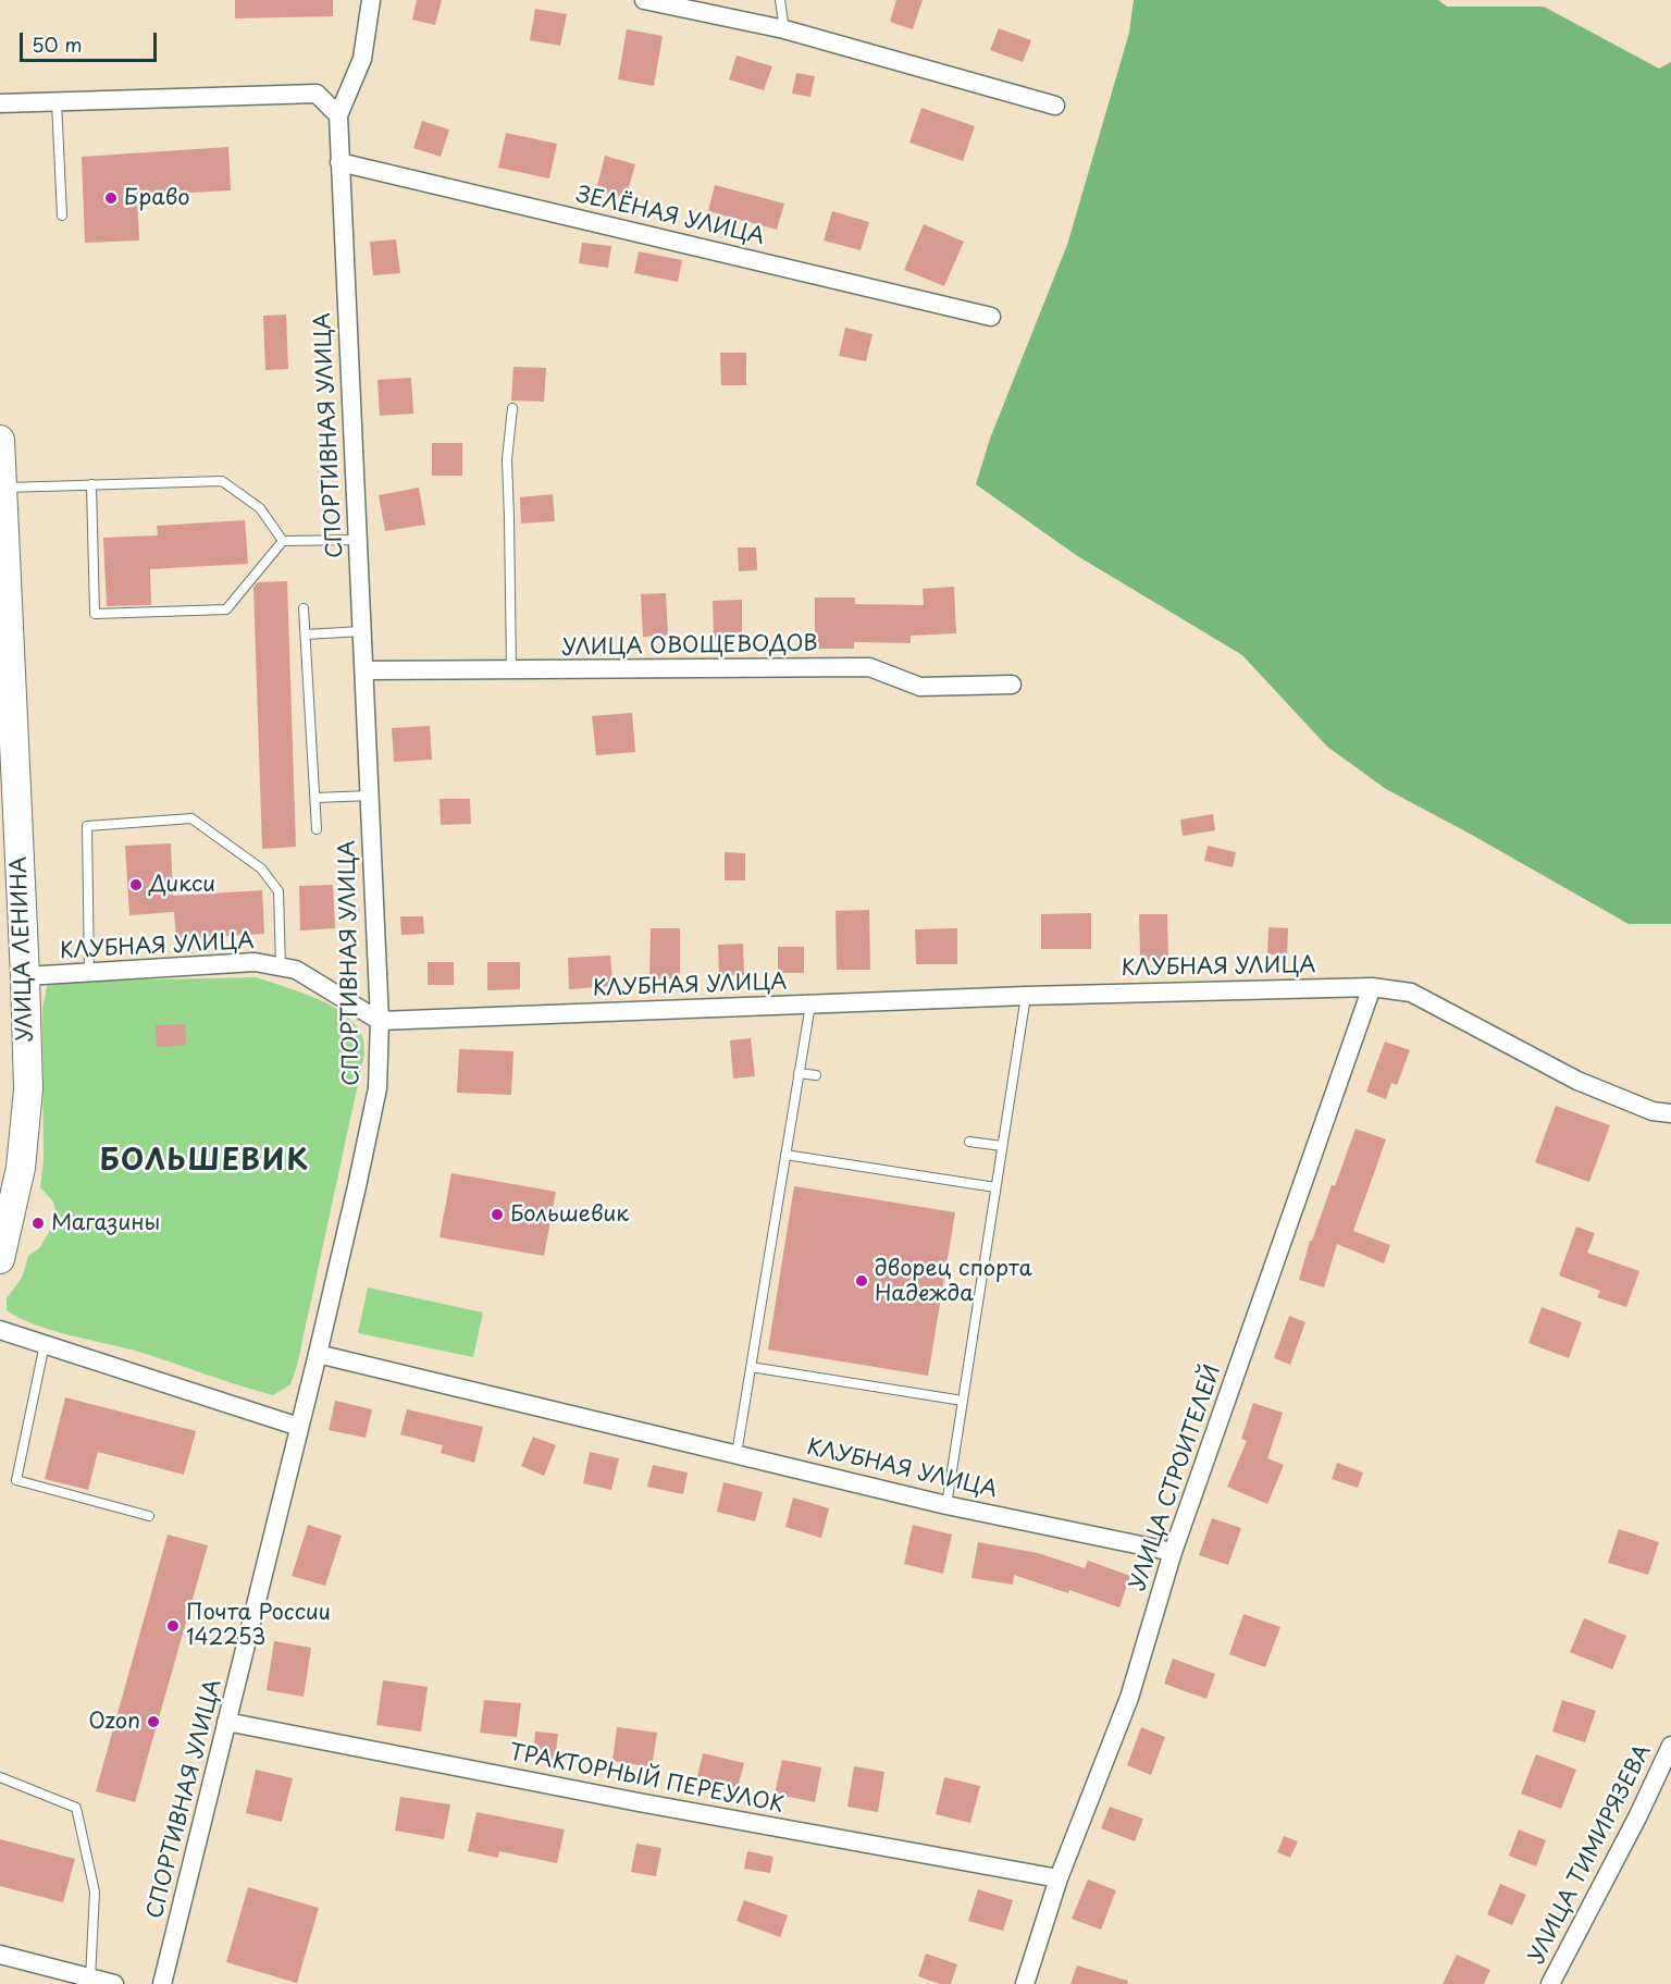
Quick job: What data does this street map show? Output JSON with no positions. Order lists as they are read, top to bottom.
{
  "streets": {
    "main road": ["УЛИЦА ЛЕНИНА"],
    "street": [
      "ЗЕЛЁНАЯ УЛИЦА",
      "СПОРТИВНАЯ УЛИЦА",
      "УЛИЦА ОВОЩЕВОДОВ",
      "КЛУБНАЯ УЛИЦА",
      "УЛИЦА СТРОИТЕЛЕЙ",
      "ТРАКТОРНЫЙ ПЕРЕУЛОК",
      "УЛИЦА ТИМИРЯЗЕВА"
    ]
  },
  "crossings": [
    ["ЗЕЛЁНАЯ УЛИЦА", "СПОРТИВНАЯ УЛИЦА"],
    ["СПОРТИВНАЯ УЛИЦА", "УЛИЦА ОВОЩЕВОДОВ"],
    ["СПОРТИВНАЯ УЛИЦА", "КЛУБНАЯ УЛИЦА"],
    ["СПОРТИВНАЯ УЛИЦА", "ТРАКТОРНЫЙ ПЕРЕУЛОК"],
    ["КЛУБНАЯ УЛИЦА", "УЛИЦА ЛЕНИНА"],
    ["КЛУБНАЯ УЛИЦА", "УЛИЦА СТРОИТЕЛЕЙ"],
    ["УЛИЦА СТРОИТЕЛЕЙ", "ТРАКТОРНЫЙ ПЕРЕУЛОК"]
  ],
  "districts": ["БОЛЬШЕВИК"],
  "places": [
    "Браво",
    "Дикси",
    "Большевик",
    "Магазины",
    "дворец спорта Надежда",
    "Почта России 142253",
    "Ozon"
  ],
  "scale_bar": "50 m"
}
